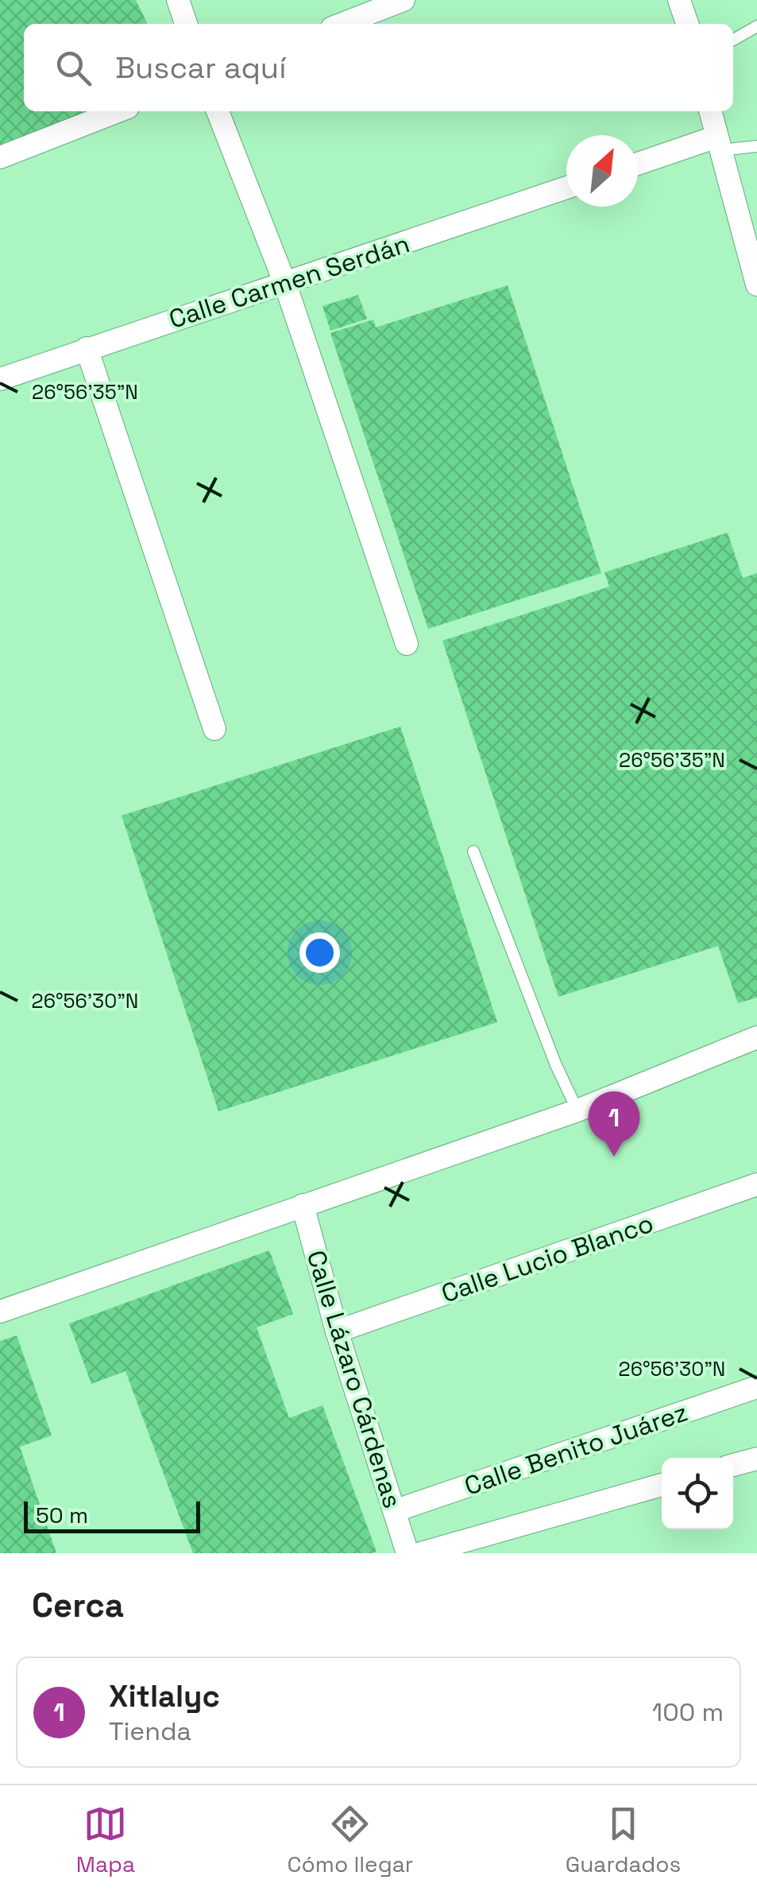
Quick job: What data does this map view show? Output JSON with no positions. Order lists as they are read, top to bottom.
{
  "streets": {
    "street": [
      "Calle Carmen Serdán",
      "Calle Lucio Blanco",
      "Calle Lázaro Cárdenas",
      "Calle Benito Juárez"
    ]
  },
  "crossings": [
    ["Calle Lucio Blanco", "Calle Lázaro Cárdenas"],
    ["Calle Lázaro Cárdenas", "Calle Benito Juárez"]
  ],
  "scale_bar": "50 m",
  "north": "top right",
  "page": {
    "search": "Buscar aquí",
    "pins": "1",
    "scale": "50 m",
    "heading": "Cerca",
    "list": [
      {
        "mark": "1",
        "name": "Xitlalyc",
        "note": "Tienda",
        "value": "100 m"
      }
    ],
    "nav": ["Mapa", "Cómo llegar", "Guardados"]
  },
  "coordinates": ["26°56'35\"N", "26°56'30\"N"]
}
